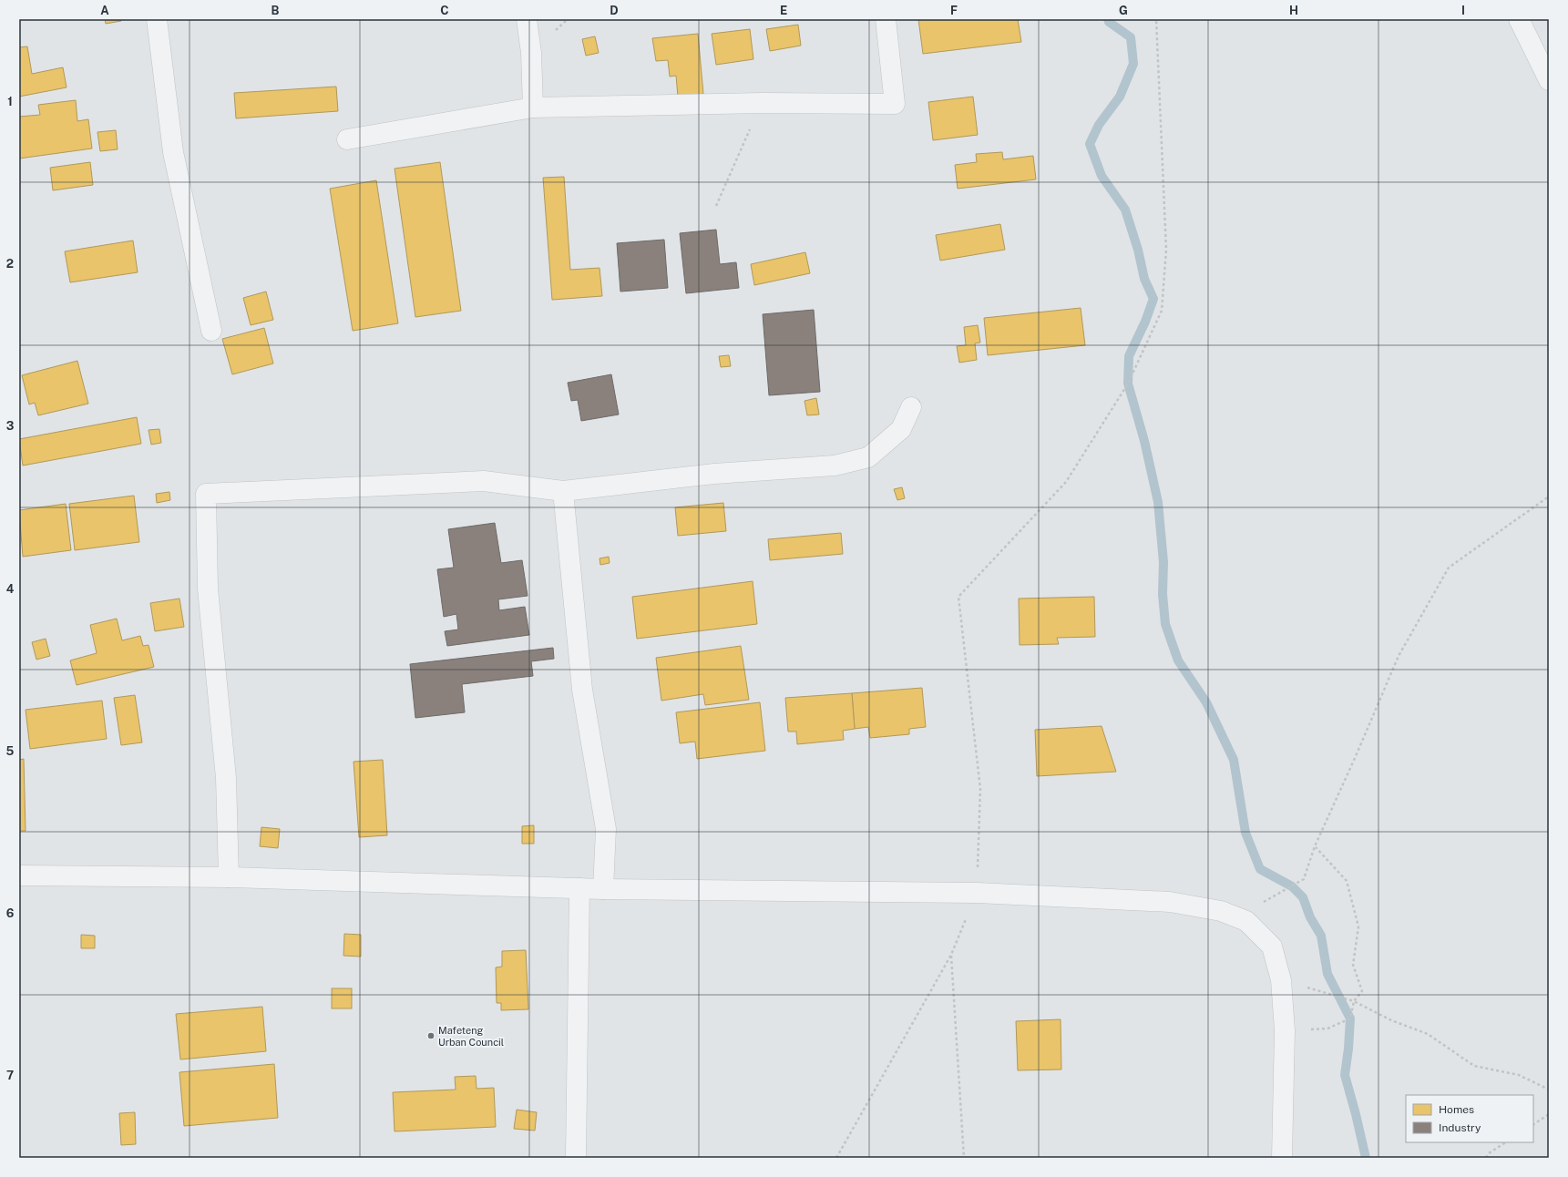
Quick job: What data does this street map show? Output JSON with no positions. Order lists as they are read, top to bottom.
{
  "places": ["Mafeteng Urban Council"],
  "legend": ["Homes", "Industry"],
  "grid": {
    "columns": [
      "A",
      "B",
      "C",
      "D",
      "E",
      "F",
      "G",
      "H",
      "I"
    ],
    "rows": [
      "1",
      "2",
      "3",
      "4",
      "5",
      "6",
      "7"
    ]
  }
}
